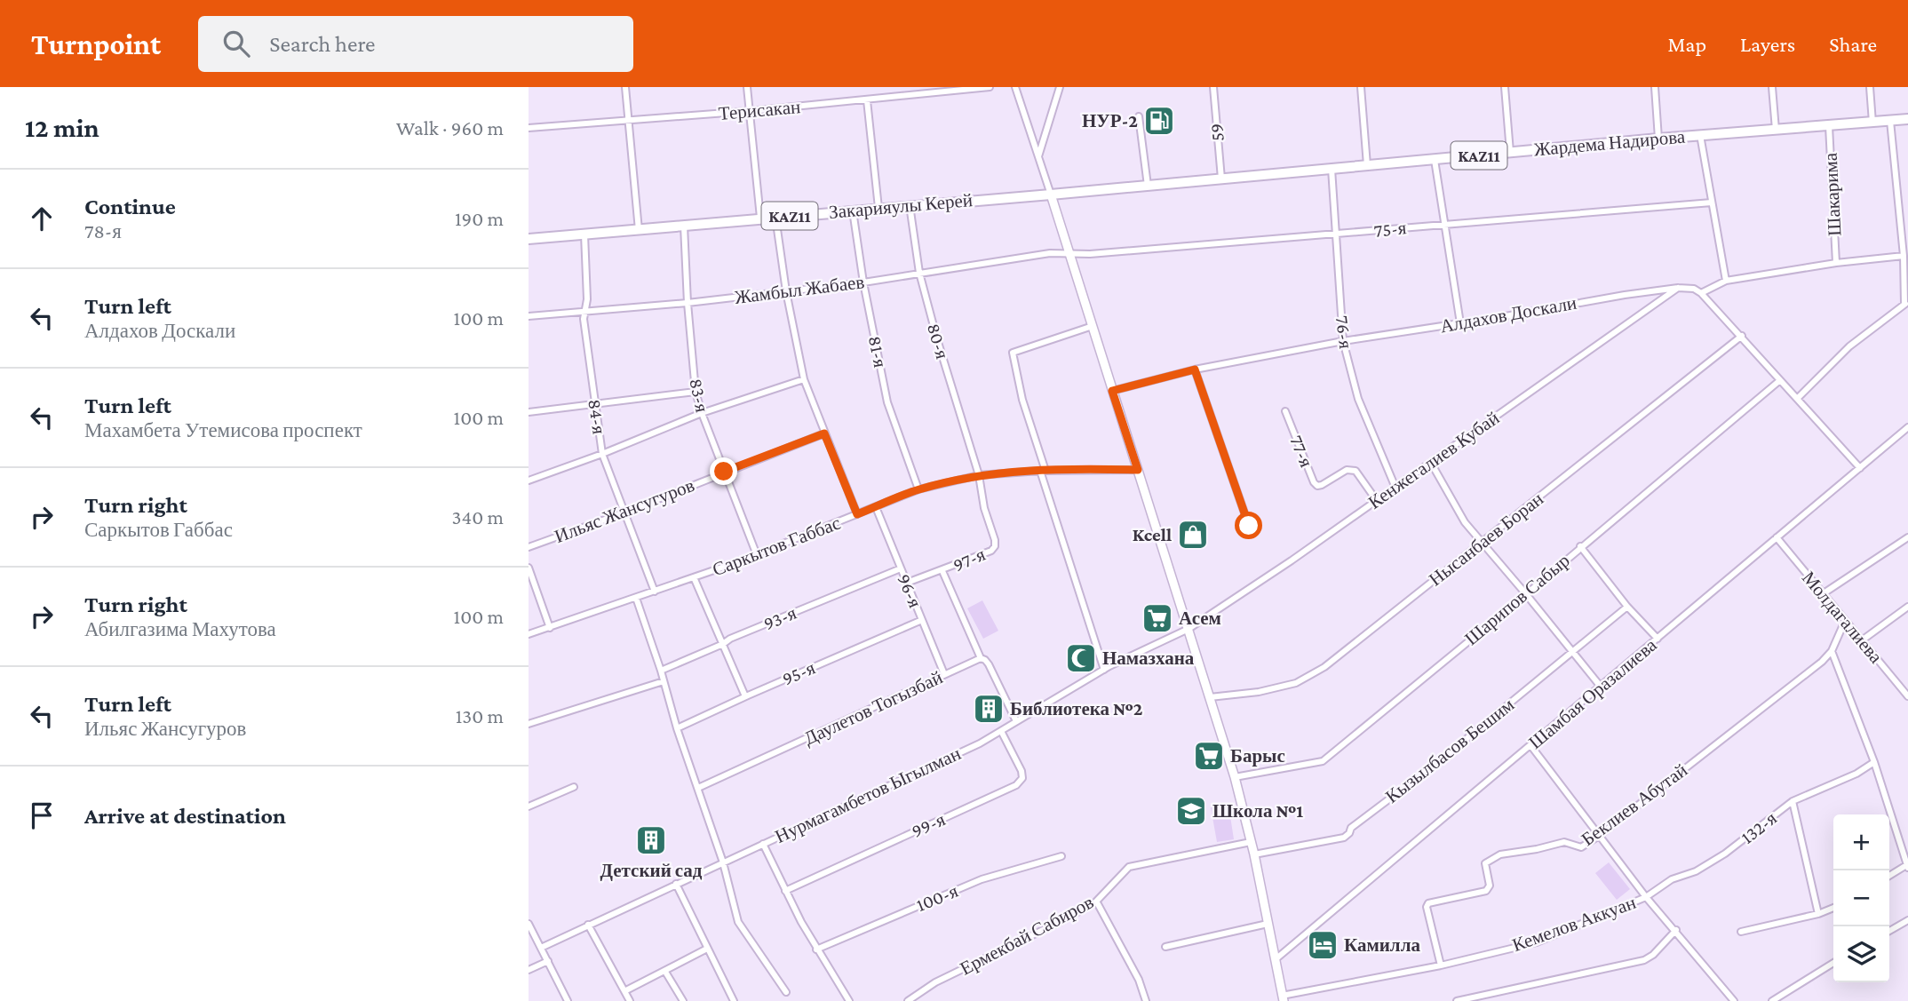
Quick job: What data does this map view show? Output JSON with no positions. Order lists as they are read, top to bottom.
{
  "streets": {
    "highway": ["Жардема Надирова", "KAZ11", "Закарияулы Керей"],
    "street": [
      "Терисакан",
      "59",
      "Шакарима",
      "75-я",
      "Жамбыл Жабаев",
      "Алдахов Доскали",
      "76-я",
      "80-я",
      "81-я",
      "83-я",
      "84-я",
      "77-я",
      "Кенжегалиев Кубай",
      "Ильяс Жансугуров",
      "Нысанбаев Боран",
      "Саркытов Габбас",
      "97-я",
      "96-я",
      "Шарипов Сабыр",
      "Молдагалиева",
      "93-я",
      "95-я",
      "Шамбая Оразалиева",
      "Даулетов Тогызбай",
      "Кызылбасов Бешим",
      "Нурмагамбетов Ыгылман",
      "Беклиев Абутай",
      "99-я",
      "132-я",
      "100-я",
      "Кемелов Аккуан",
      "Ермекбай Сабиров"
    ]
  },
  "crossings": [
    ["59", "Жардема Надирова"],
    ["Жардема Надирова", "Шакарима"],
    ["Жардема Надирова", "Закарияулы Керей"],
    ["Жардема Надирова", "76-я"],
    ["Закарияулы Керей", "80-я"],
    ["Закарияулы Керей", "81-я"],
    ["Закарияулы Керей", "83-я"],
    ["Закарияулы Керей", "84-я"],
    ["75-я", "Жамбыл Жабаев"],
    ["75-я", "76-я"],
    ["Жамбыл Жабаев", "80-я"],
    ["Жамбыл Жабаев", "81-я"],
    ["Жамбыл Жабаев", "83-я"],
    ["Жамбыл Жабаев", "84-я"],
    ["Алдахов Доскали", "76-я"],
    ["Алдахов Доскали", "Кенжегалиев Кубай"],
    ["76-я", "Кенжегалиев Кубай"],
    ["80-я", "Саркытов Габбас"],
    ["80-я", "97-я"],
    ["81-я", "Саркытов Габбас"],
    ["83-я", "Ильяс Жансугуров"],
    ["83-я", "Саркытов Габбас"],
    ["84-я", "Ильяс Жансугуров"],
    ["84-я", "Саркытов Габбас"],
    ["77-я", "Кенжегалиев Кубай"],
    ["Кенжегалиев Кубай", "Нурмагамбетов Ыгылман"],
    ["Саркытов Габбас", "97-я"],
    ["Саркытов Габбас", "96-я"],
    ["97-я", "96-я"],
    ["96-я", "93-я"],
    ["96-я", "95-я"],
    ["96-я", "Даулетов Тогызбай"],
    ["Молдагалиева", "Шамбая Оразалиева"],
    ["Молдагалиева", "Беклиев Абутай"],
    ["Нурмагамбетов Ыгылман", "99-я"],
    ["Беклиев Абутай", "Кемелов Аккуан"],
    ["132-я", "Кемелов Аккуан"]
  ],
  "places": {
    "fuel station": ["НУР-2"],
    "shop": ["Kcell"],
    "supermarket": ["Асем", "Барыс"],
    "mosque": ["Намазхана"],
    "building": ["Библиотека №2", "Детский сад"],
    "school or university": ["Школа №1"],
    "hotel": ["Камилла"]
  },
  "page": {
    "header": "Turnpoint",
    "search": "Search here",
    "nav": ["Map", "Layers", "Share"],
    "heading": ["12 min", "Walk · 960 m"],
    "list": [
      ["Continue", "78-я", "190 m"],
      ["Turn left", "Алдахов Доскали", "100 m"],
      ["Turn left", "Махамбета Утемисова проспект", "100 m"],
      ["Turn right", "Саркытов Габбас", "340 m"],
      ["Turn right", "Абилгазима Махутова", "100 m"],
      ["Turn left", "Ильяс Жансугуров", "130 m"],
      "Arrive at destination"
    ],
    "map_buttons": ["+", "−"]
  }
}
